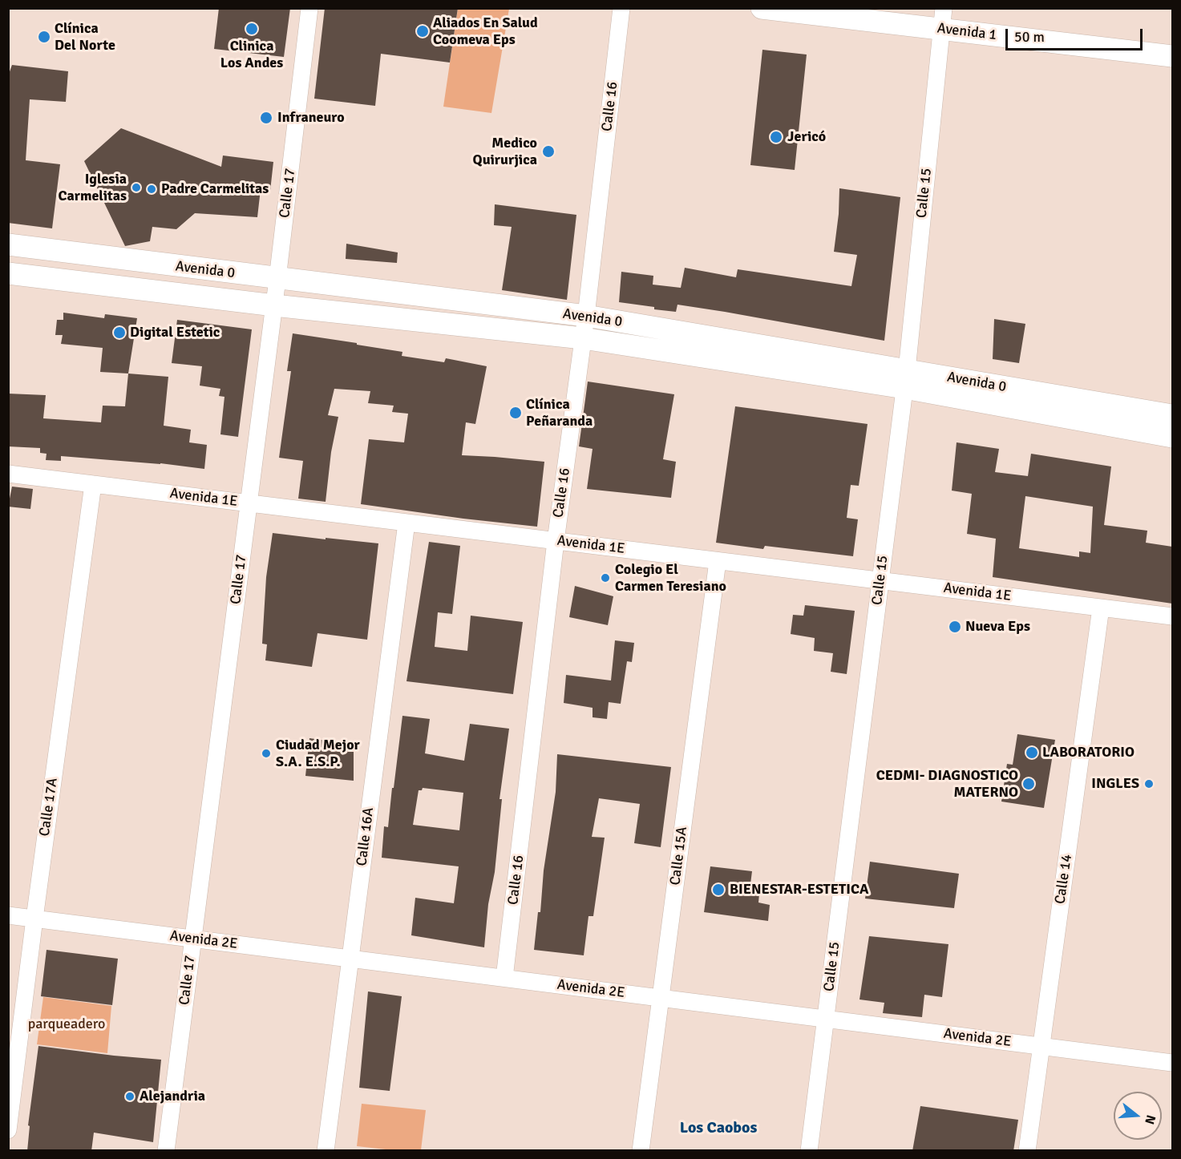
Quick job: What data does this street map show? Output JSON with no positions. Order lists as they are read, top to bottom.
{
  "streets": {
    "street": [
      "Avenida 1",
      "Calle 16",
      "Calle 17",
      "Calle 15",
      "Avenida 0",
      "Avenida 1E",
      "Calle 17A",
      "Calle 16A",
      "Calle 15A",
      "Calle 14",
      "Avenida 2E"
    ]
  },
  "crossings": [
    ["Avenida 1", "Calle 15"],
    ["Calle 16", "Avenida 0"],
    ["Calle 16", "Avenida 1E"],
    ["Calle 16", "Avenida 2E"],
    ["Calle 17", "Avenida 0"],
    ["Calle 17", "Avenida 1E"],
    ["Calle 17", "Avenida 2E"],
    ["Calle 15", "Avenida 0"],
    ["Calle 15", "Avenida 1E"],
    ["Calle 15", "Avenida 2E"],
    ["Avenida 1E", "Calle 17A"],
    ["Avenida 1E", "Calle 16A"],
    ["Avenida 1E", "Calle 15A"],
    ["Avenida 1E", "Calle 14"],
    ["Calle 17A", "Avenida 2E"],
    ["Calle 16A", "Avenida 2E"],
    ["Calle 15A", "Avenida 2E"],
    ["Calle 14", "Avenida 2E"]
  ],
  "districts": ["Los Caobos"],
  "parks": ["parqueadero"],
  "places": [
    "Clinica Los Andes",
    "Aliados En Salud Coomeva Eps",
    "Clínica Del Norte",
    "Infraneuro",
    "Jericó",
    "Medico Quirurjica",
    "Iglesia Carmelitas",
    "Padre Carmelitas",
    "Digital Estetic",
    "Clínica Peñaranda",
    "Colegio El Carmen Teresiano",
    "Nueva Eps",
    "LABORATORIO",
    "Ciudad Mejor S.A. E.S.P.",
    "CEDMI- DIAGNOSTICO MATERNO",
    "INGLES",
    "BIENESTAR-ESTETICA",
    "Alejandria"
  ],
  "scale_bar": "50 m",
  "north": "right"
}
